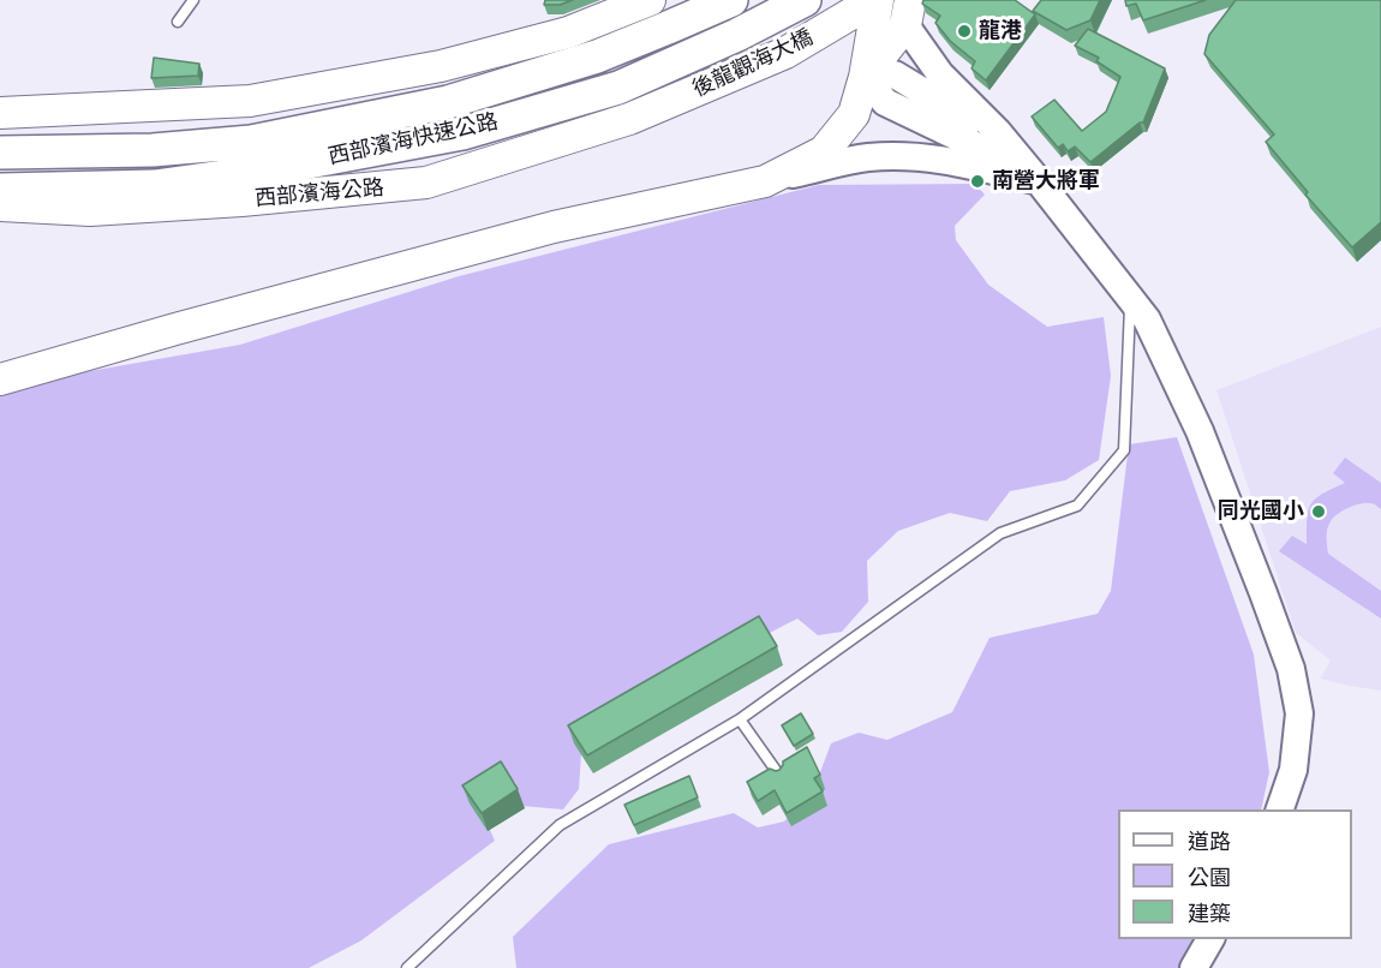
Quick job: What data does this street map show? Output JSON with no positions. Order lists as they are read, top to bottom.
{
  "streets": {
    "highway": ["西部濱海快速公路"],
    "main road": ["後龍觀海大橋", "西部濱海公路"]
  },
  "crossings": [
    ["後龍觀海大橋", "西部濱海公路"]
  ],
  "places": ["龍港", "南營大將軍", "同光國小"],
  "legend": ["道路", "公園", "建築"]
}
